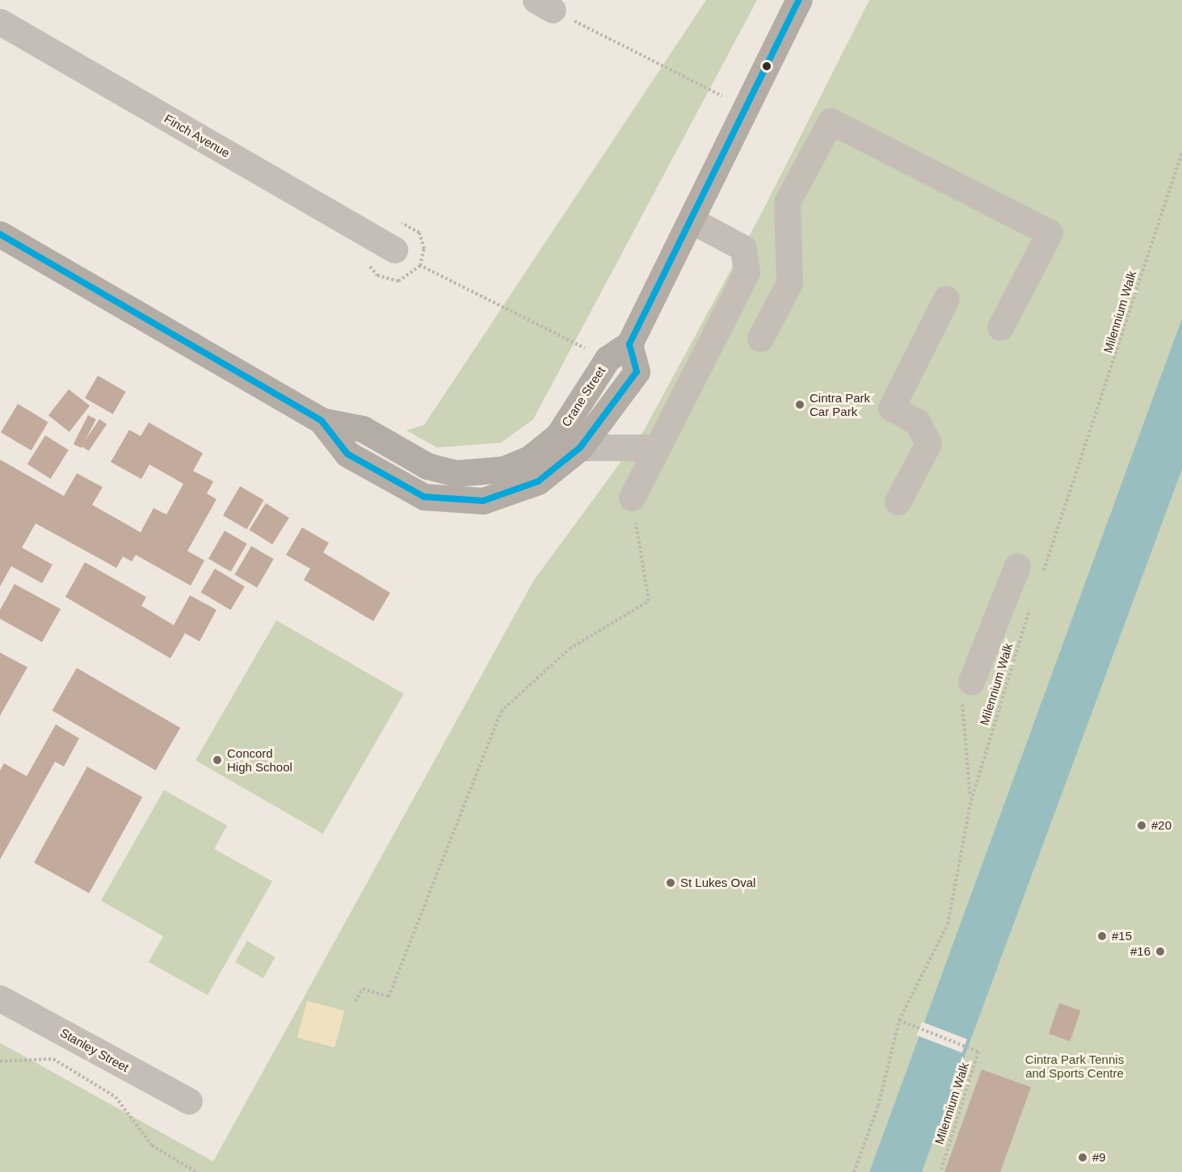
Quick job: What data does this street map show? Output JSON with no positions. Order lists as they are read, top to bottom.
{
  "streets": {
    "main road": ["Crane Street"],
    "street": ["Finch Avenue", "Stanley Street"],
    "path": ["Milennium Walk"]
  },
  "parks": ["Cintra Park Tennis and Sports Centre"],
  "places": [
    "Cintra Park Car Park",
    "Concord High School",
    "#20",
    "St Lukes Oval",
    "#15",
    "#16",
    "#9"
  ]
}
